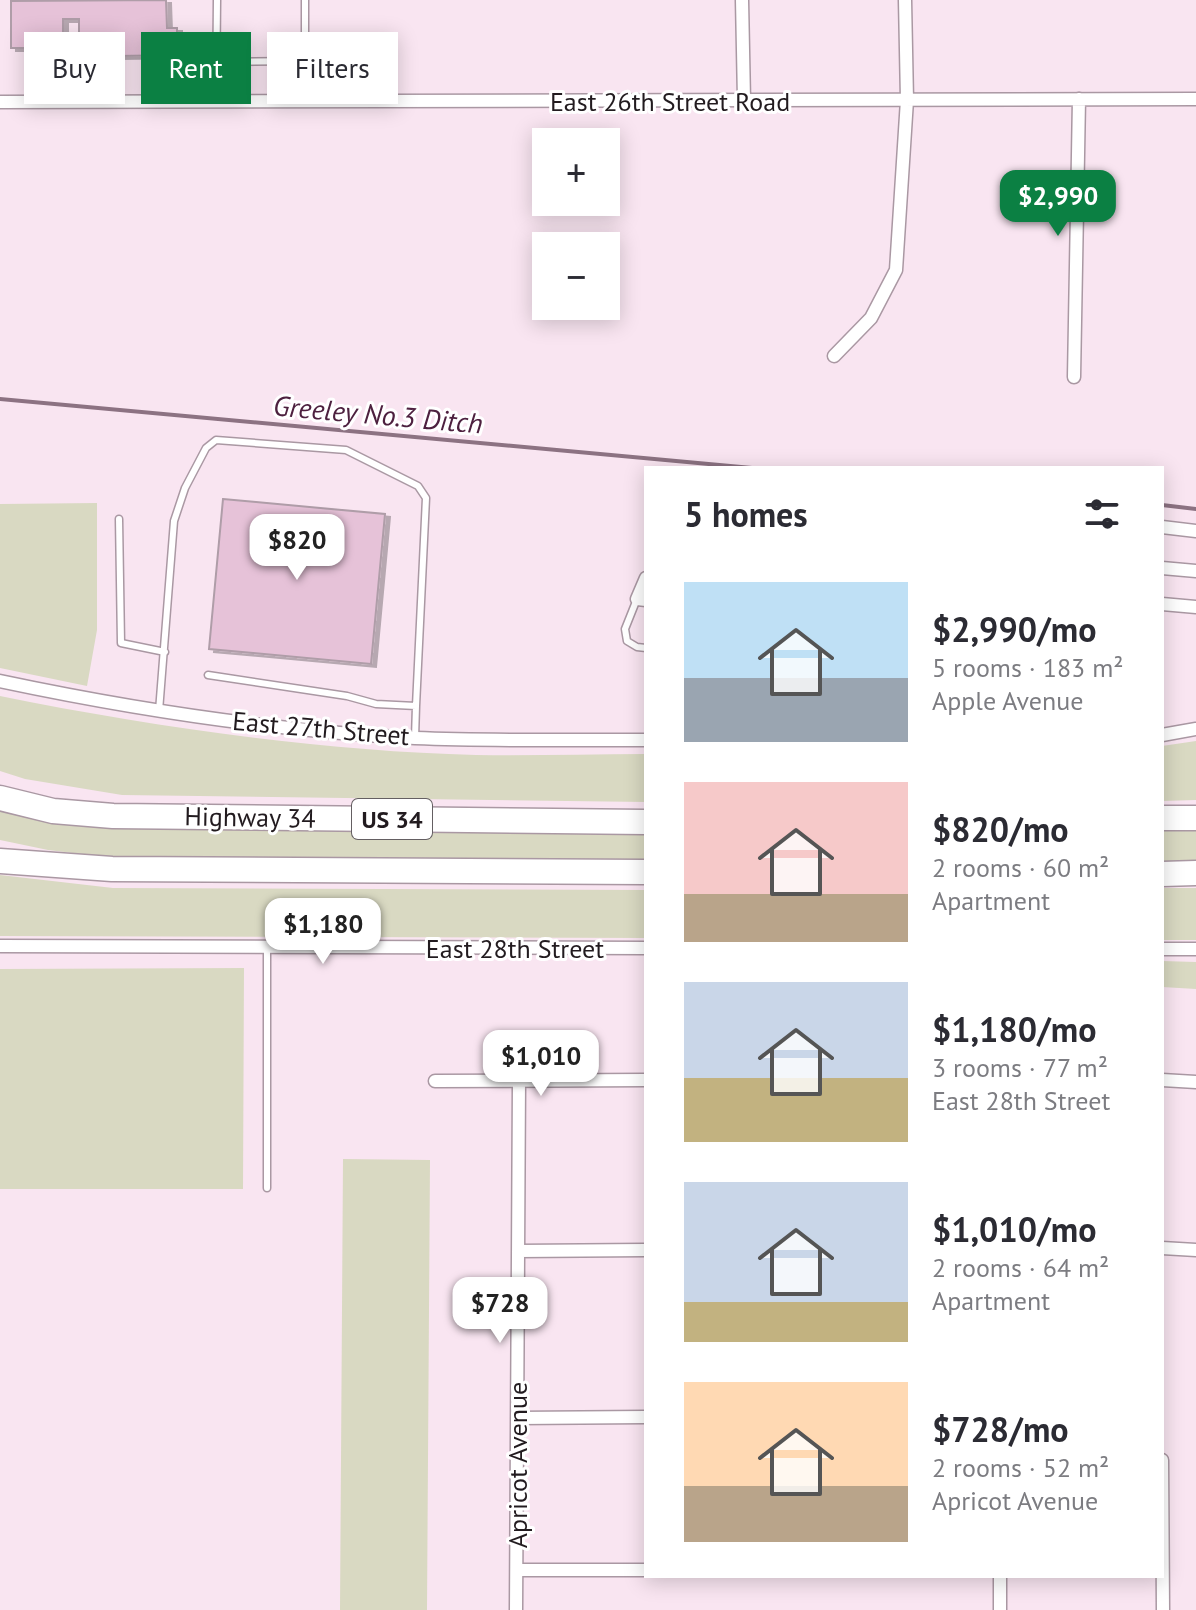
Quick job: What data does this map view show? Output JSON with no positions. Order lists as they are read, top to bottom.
{
  "streets": {
    "highway": ["Highway 34", "US 34"],
    "street": [
      "East 26th Street Road",
      "East 27th Street",
      "East 28th Street",
      "Apricot Avenue"
    ]
  },
  "water": ["Greeley No.3 Ditch"],
  "page": {
    "chip": ["Buy", "Rent", "Filters"],
    "map_buttons": ["+", "−"],
    "price": [
      "$2,990",
      "$820",
      "$1,180",
      "$1,010",
      "$728"
    ],
    "heading": "5 homes",
    "list": [
      {
        "name": "$2,990/mo",
        "note": "5 rooms · 183 m² · Apple Avenue"
      },
      {
        "name": "$820/mo",
        "note": "2 rooms · 60 m² · Apartment"
      },
      {
        "name": "$1,180/mo",
        "note": "3 rooms · 77 m² · East 28th Street"
      },
      {
        "name": "$1,010/mo",
        "note": "2 rooms · 64 m² · Apartment"
      },
      {
        "name": "$728/mo",
        "note": "2 rooms · 52 m² · Apricot Avenue"
      }
    ]
  }
}
